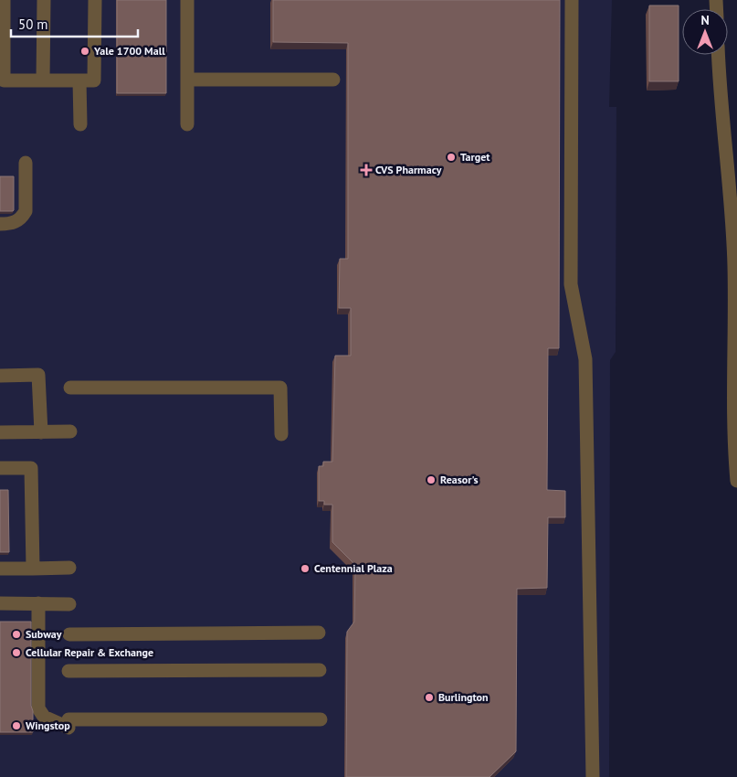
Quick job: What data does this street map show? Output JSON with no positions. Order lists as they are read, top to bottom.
{
  "places": {
    "other": [
      "Yale 1700 Mall",
      "Target",
      "Reasor's",
      "Centennial Plaza",
      "Subway",
      "Cellular Repair & Exchange",
      "Burlington",
      "Wingstop"
    ],
    "health": ["CVS Pharmacy"]
  },
  "scale_bar": "50 m",
  "north": "top"
}
